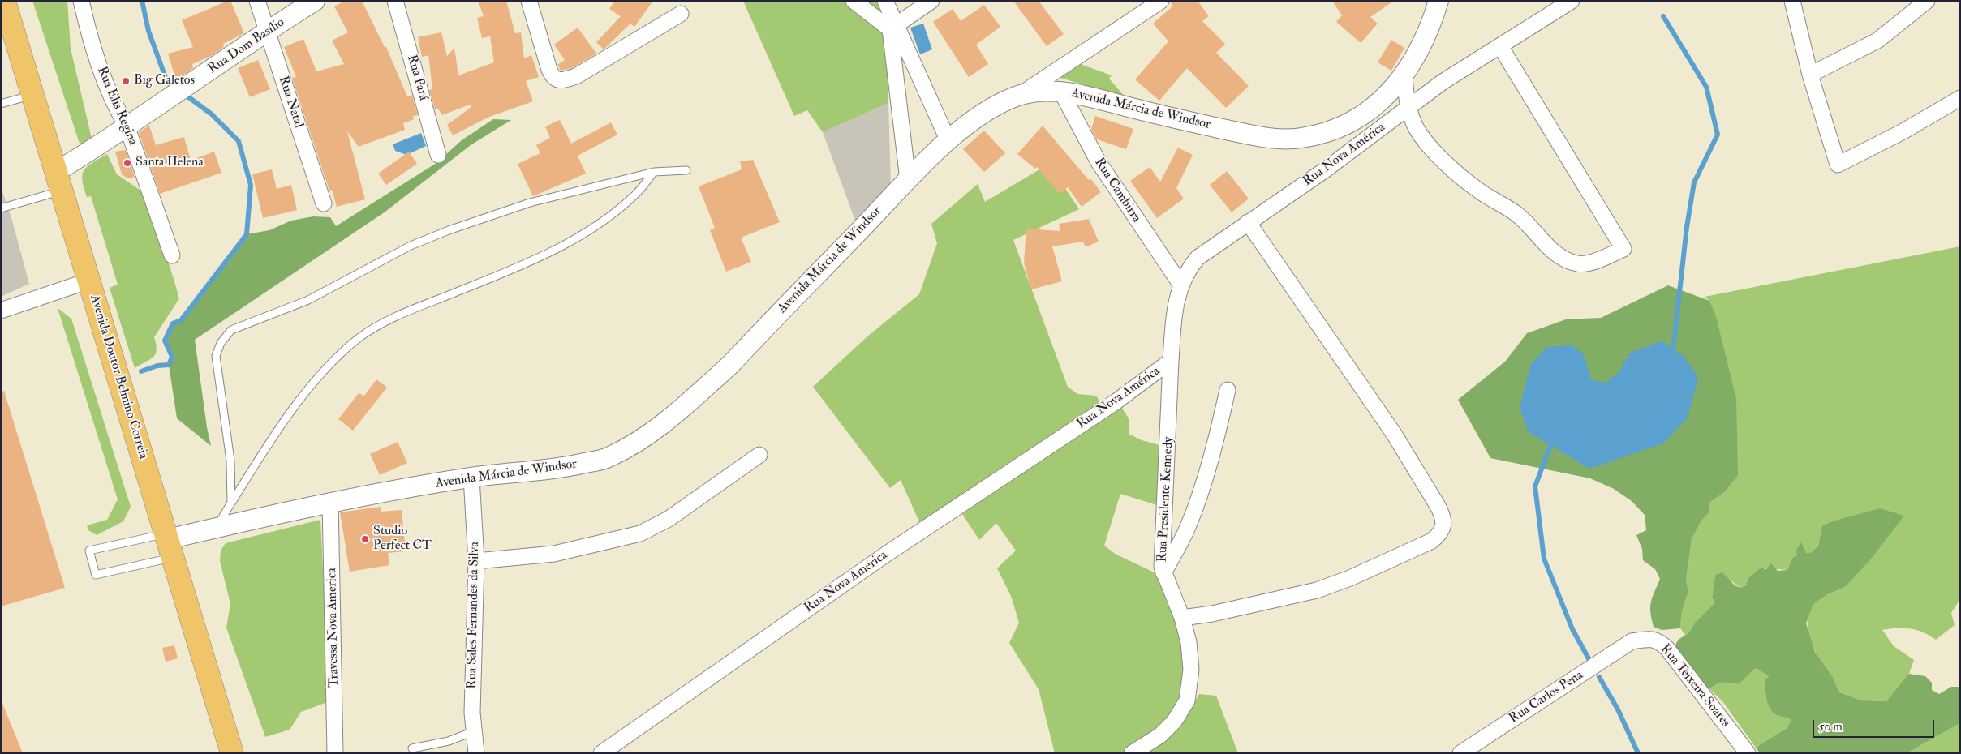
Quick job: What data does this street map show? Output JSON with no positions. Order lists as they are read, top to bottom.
{
  "streets": {
    "main road": ["Avenida Doutor Belmino Correia"],
    "street": [
      "Rua Dom Basílio",
      "Rua Pará",
      "Rua Natal",
      "Rua Elis Regina",
      "Avenida Márcia de Windsor",
      "Rua Nova América",
      "Rua Cambirra",
      "Rua Presidente Kennedy",
      "Rua Sales Fernandes da Silva",
      "Travessa Nova America",
      "Rua Teixeira Soares",
      "Rua Carlos Pena"
    ]
  },
  "crossings": [
    ["Rua Dom Basílio", "Rua Natal"],
    ["Rua Dom Basílio", "Rua Elis Regina"],
    ["Rua Dom Basílio", "Avenida Doutor Belmino Correia"],
    ["Avenida Márcia de Windsor", "Rua Cambirra"],
    ["Avenida Márcia de Windsor", "Avenida Doutor Belmino Correia"],
    ["Avenida Márcia de Windsor", "Rua Sales Fernandes da Silva"],
    ["Avenida Márcia de Windsor", "Travessa Nova America"],
    ["Rua Nova América", "Rua Cambirra"],
    ["Rua Nova América", "Rua Presidente Kennedy"],
    ["Rua Teixeira Soares", "Rua Carlos Pena"]
  ],
  "places": ["Big Galetos", "Santa Helena", "Studio Perfect CT"],
  "scale_bar": "50 m"
}
